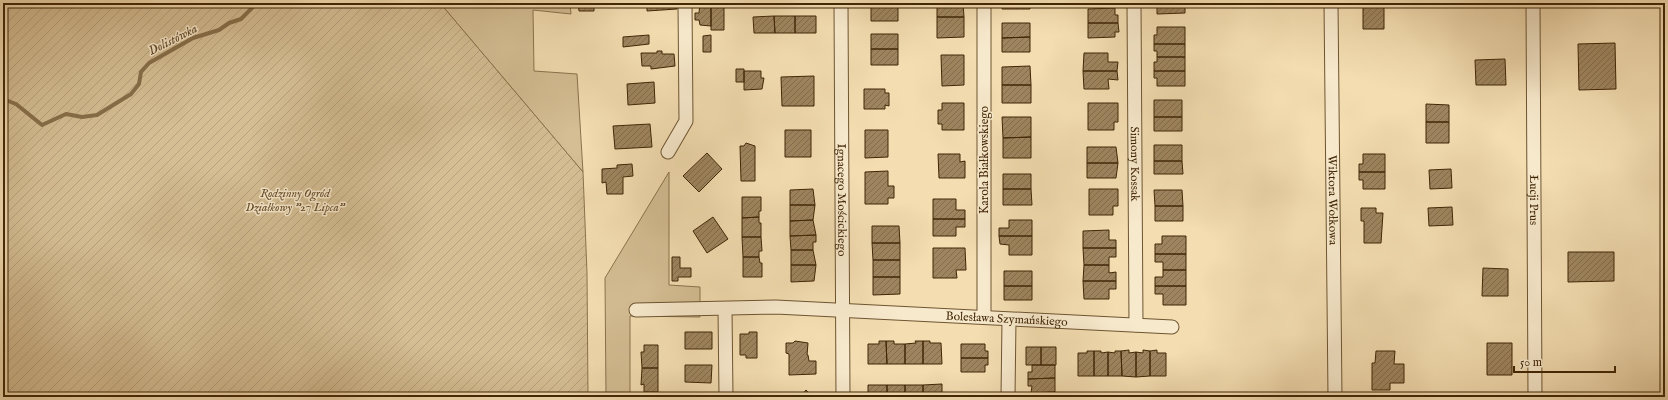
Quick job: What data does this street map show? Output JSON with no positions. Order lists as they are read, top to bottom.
{
  "streets": {
    "street": [
      "Karola Białkowskiego",
      "Simony Kossak",
      "Ignacego Mościckiego",
      "Wiktora Wołkowa",
      "Łucji Prus",
      "Bolesława Szymańskiego"
    ]
  },
  "crossings": [
    ["Karola Białkowskiego", "Bolesława Szymańskiego"],
    ["Simony Kossak", "Bolesława Szymańskiego"],
    ["Ignacego Mościckiego", "Bolesława Szymańskiego"]
  ],
  "water": ["Dolistówka"],
  "parks": ["Rodzinny Ogród Działkowy \"27 Lipca\""],
  "scale_bar": "50 m"
}
